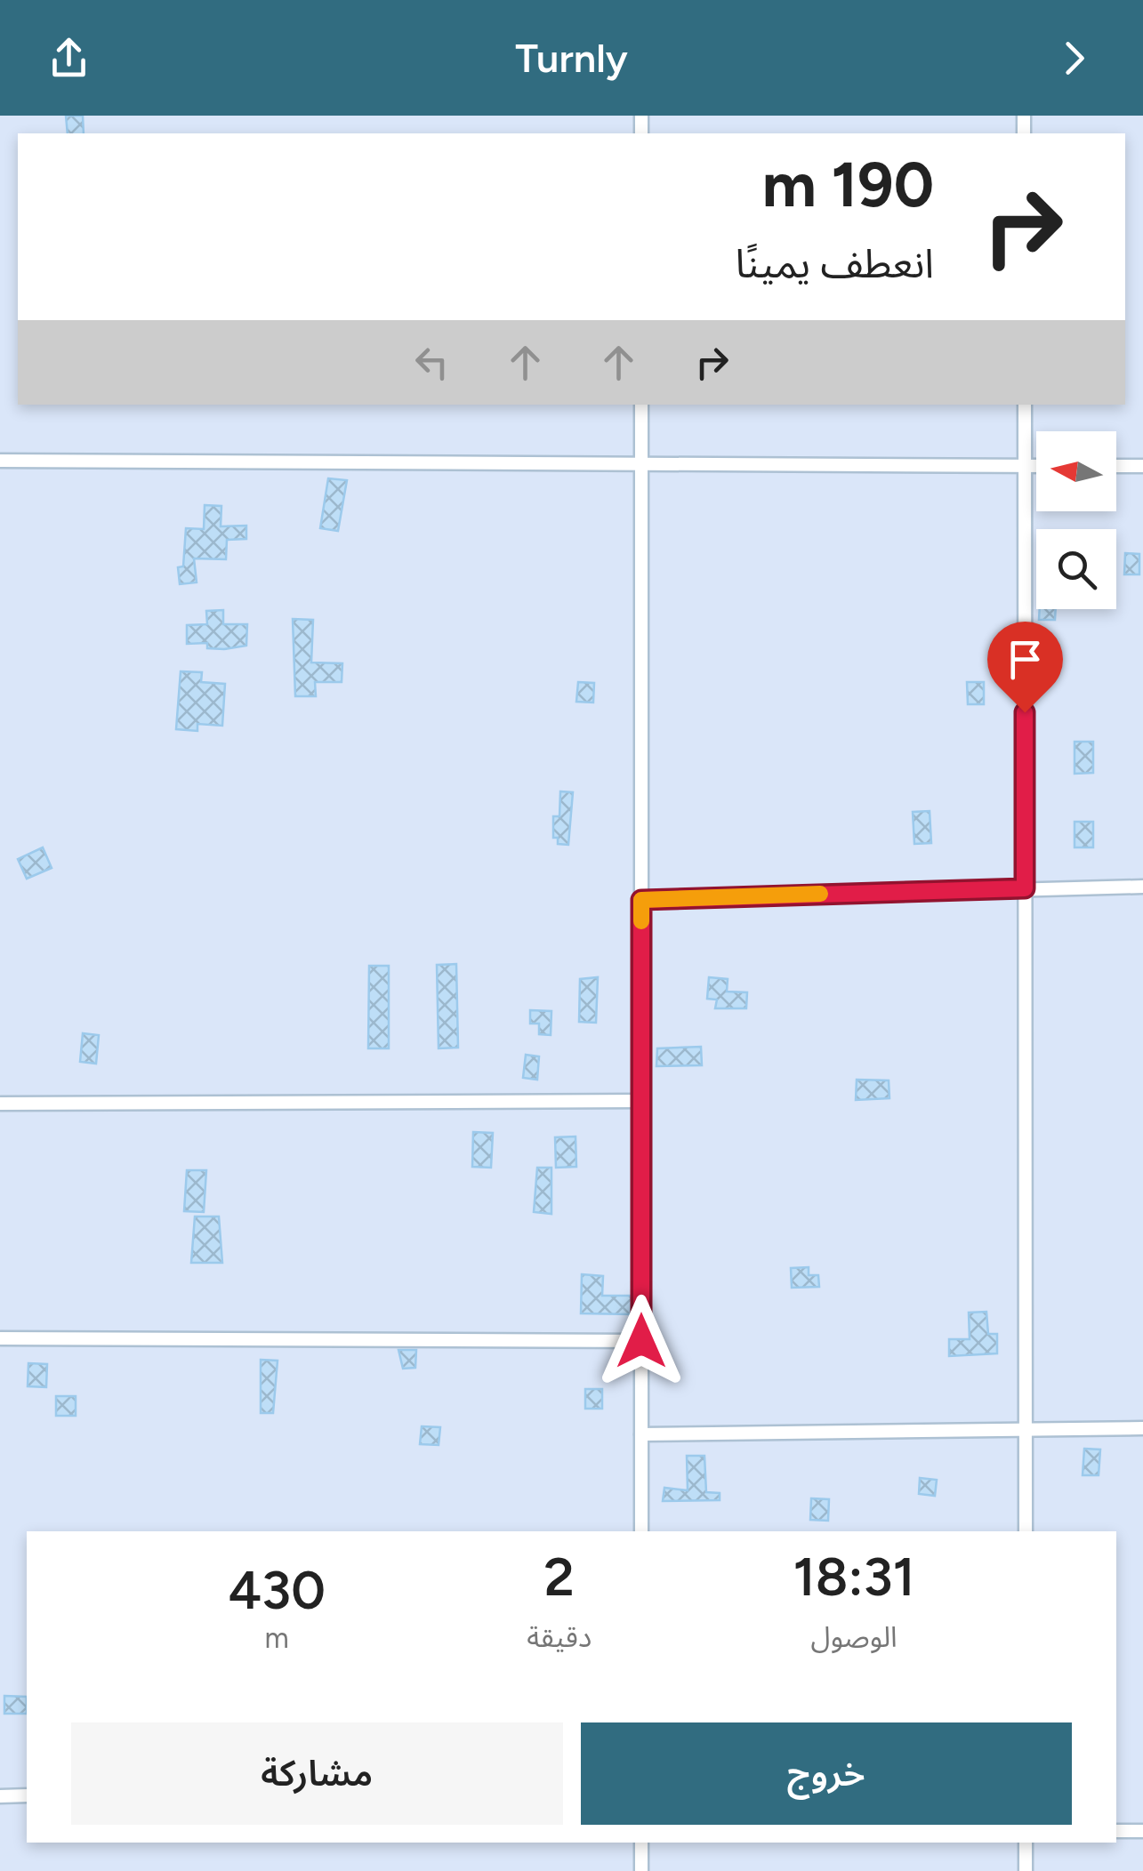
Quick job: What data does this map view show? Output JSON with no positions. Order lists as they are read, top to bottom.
{
  "north": "left",
  "page": {
    "header": "Turnly",
    "turn": ["190 m", "انعطف يمينًا"],
    "eta": [
      "18:31",
      "الوصول",
      "2",
      "دقيقة",
      "430",
      "m"
    ],
    "buttons": ["خروج", "مشاركة"]
  }
}
